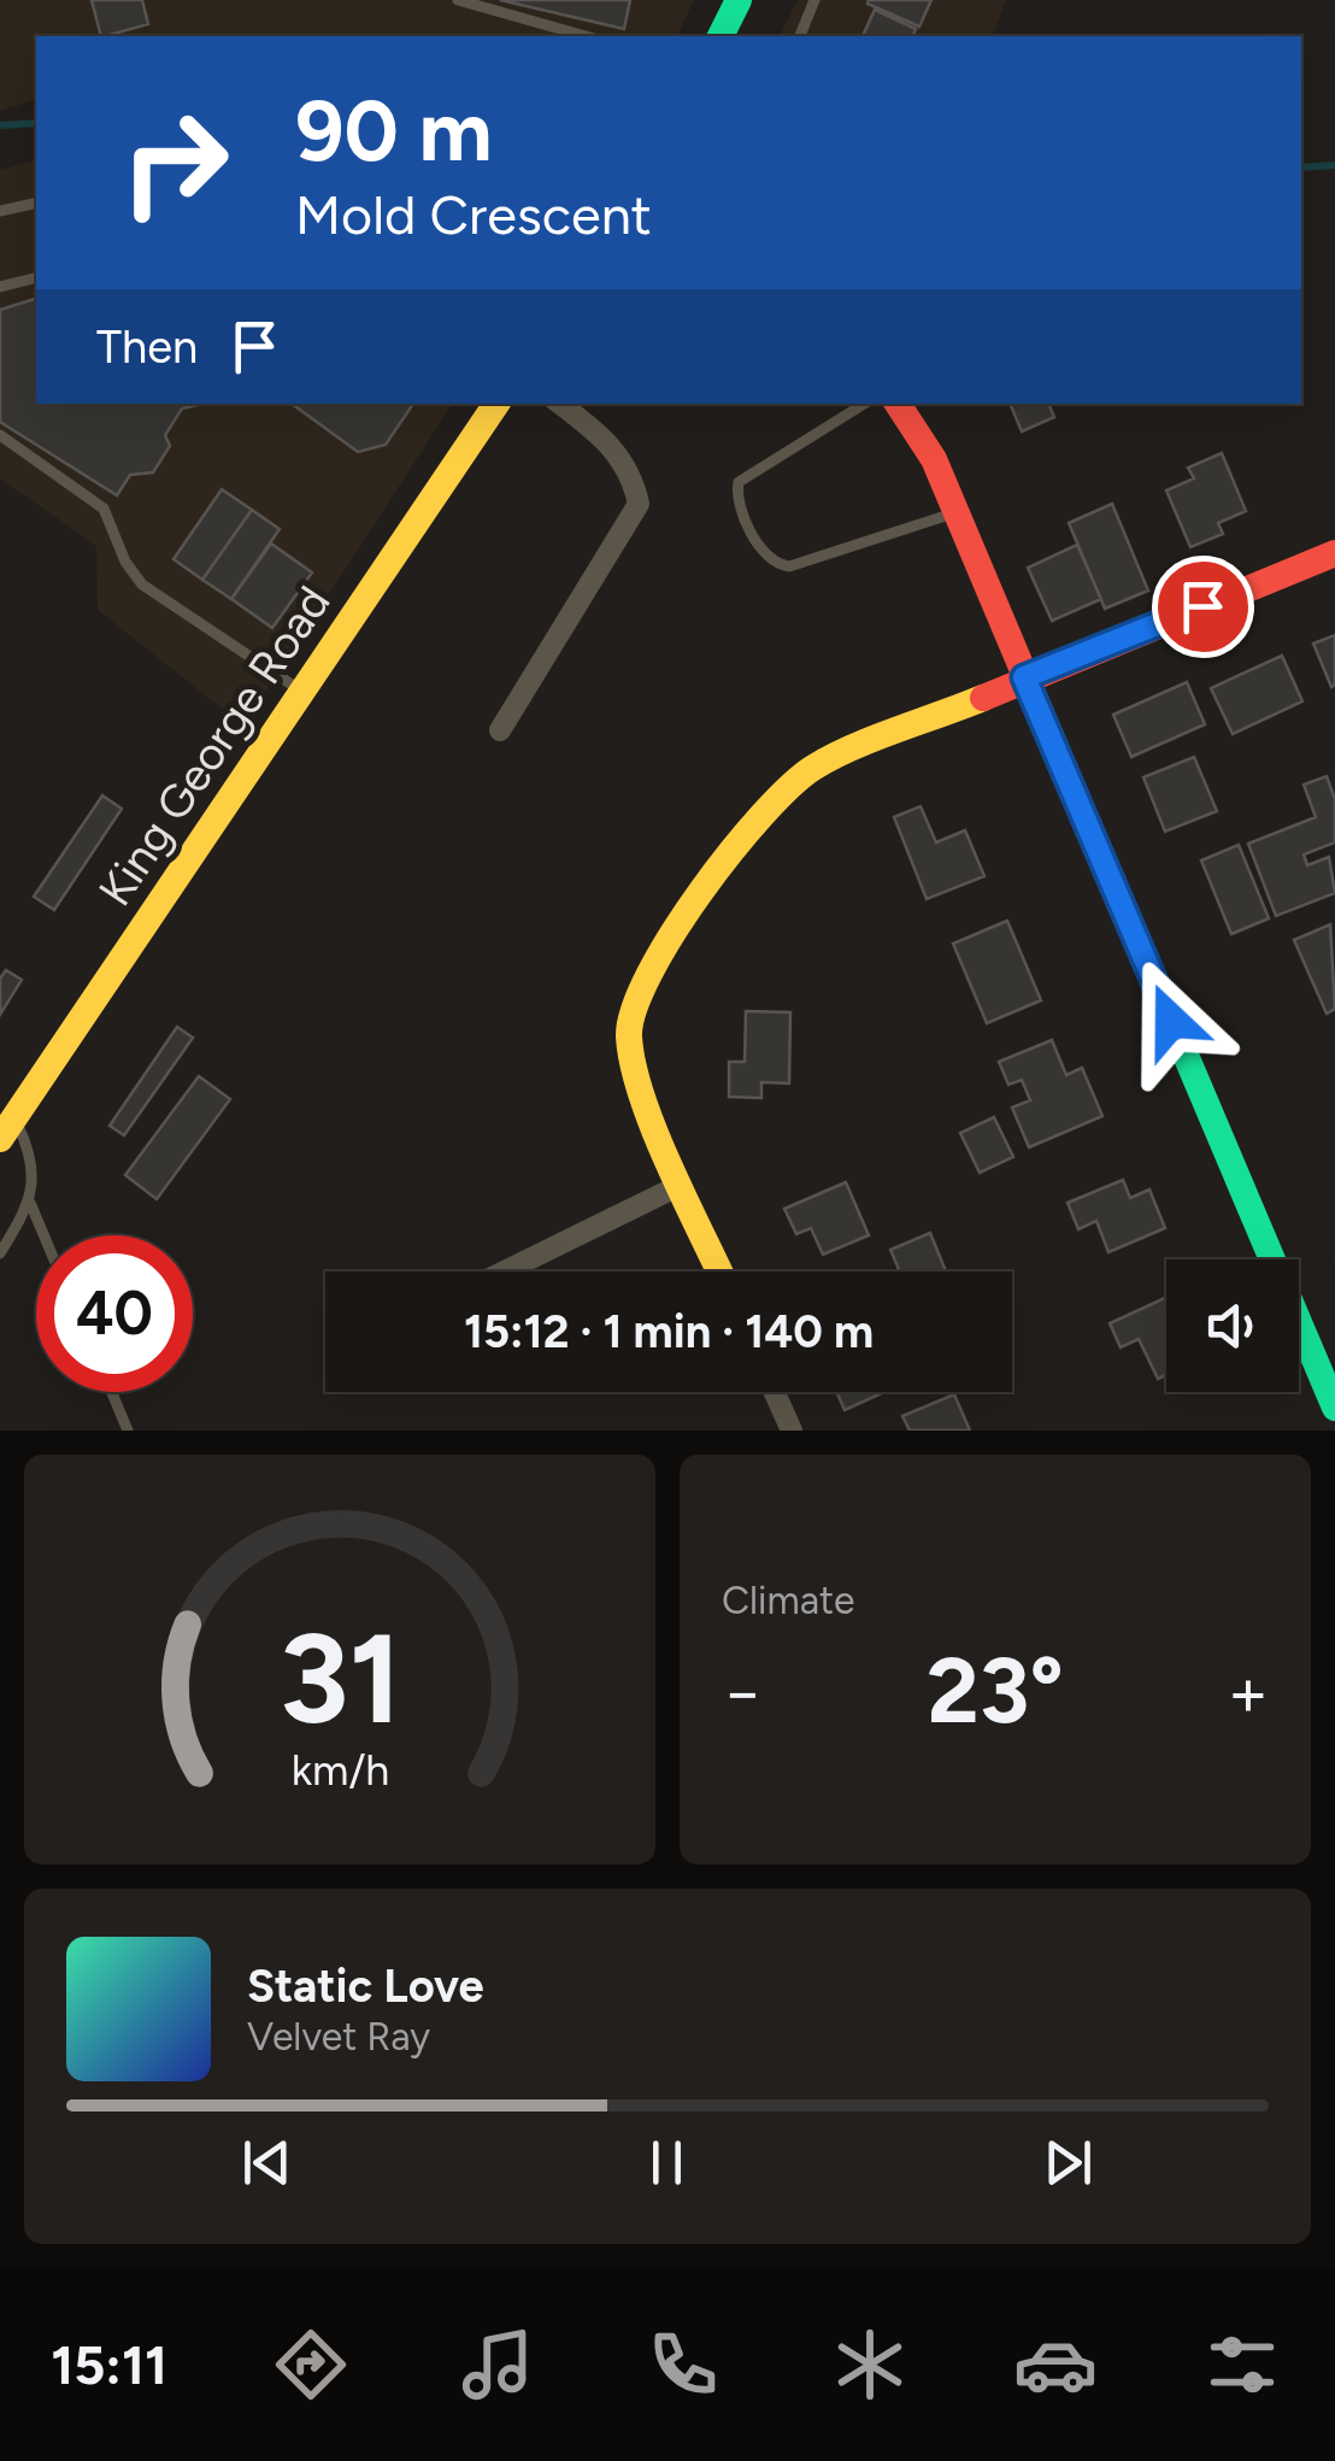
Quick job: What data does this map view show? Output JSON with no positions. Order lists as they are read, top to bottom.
{
  "streets": {
    "street": ["King George Road"]
  },
  "page": {
    "turn": ["90 m", "Mold Crescent"],
    "then": "Then",
    "limit": "40",
    "trip": "15:12 · 1 min · 140 m",
    "tile": "Climate",
    "heat": ["−", "23°", "+"],
    "song": ["Static Love", "Velvet Ray"],
    "tabs": "15:11",
    "gauge": ["31", "km/h"]
  }
}
